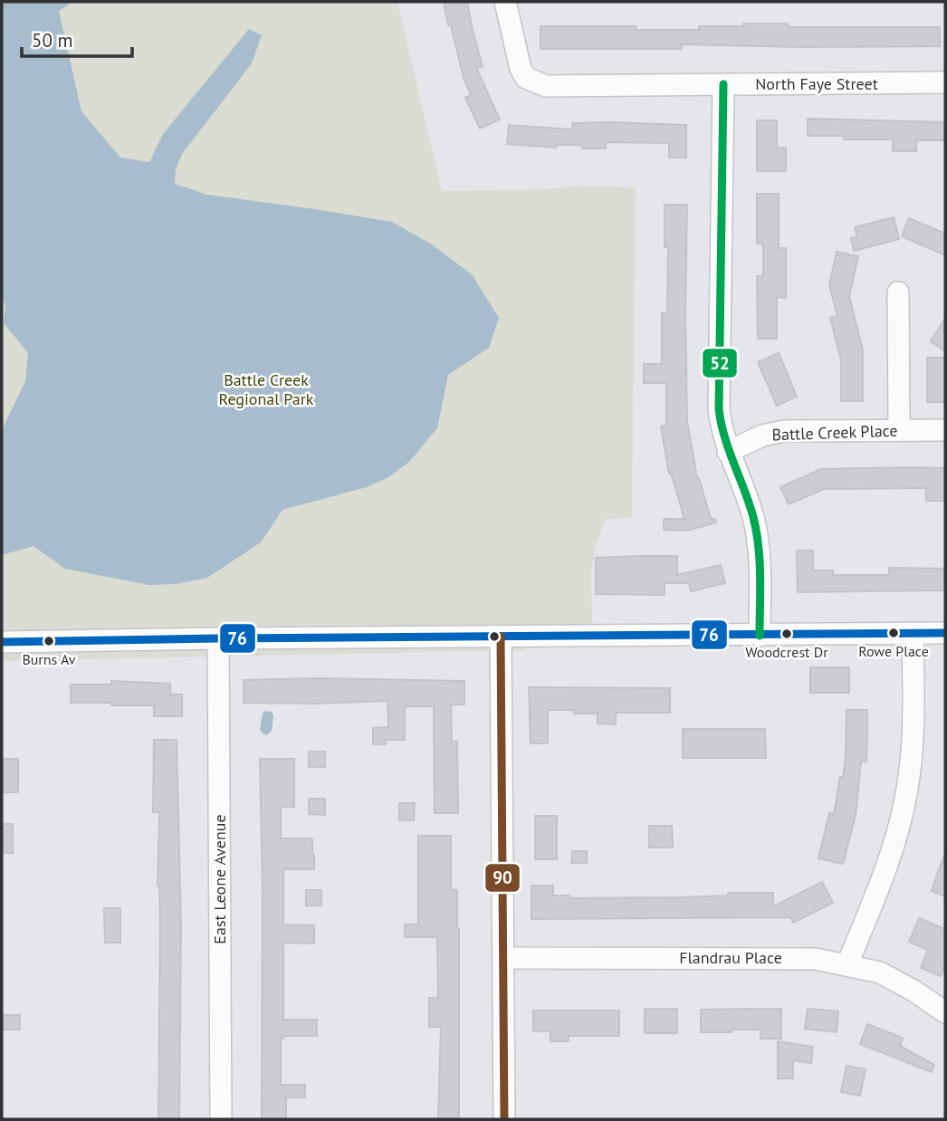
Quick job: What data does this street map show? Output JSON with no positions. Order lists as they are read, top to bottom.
{
  "streets": {
    "street": [
      "North Faye Street",
      "Battle Creek Place",
      "East Leone Avenue",
      "Flandrau Place"
    ]
  },
  "parks": ["Battle Creek Regional Park"],
  "places": ["Rowe Place", "Woodcrest Dr", "Burns Av"],
  "lines": ["transit line 52", "transit line 76", "transit line 90"],
  "scale_bar": "50 m"
}
